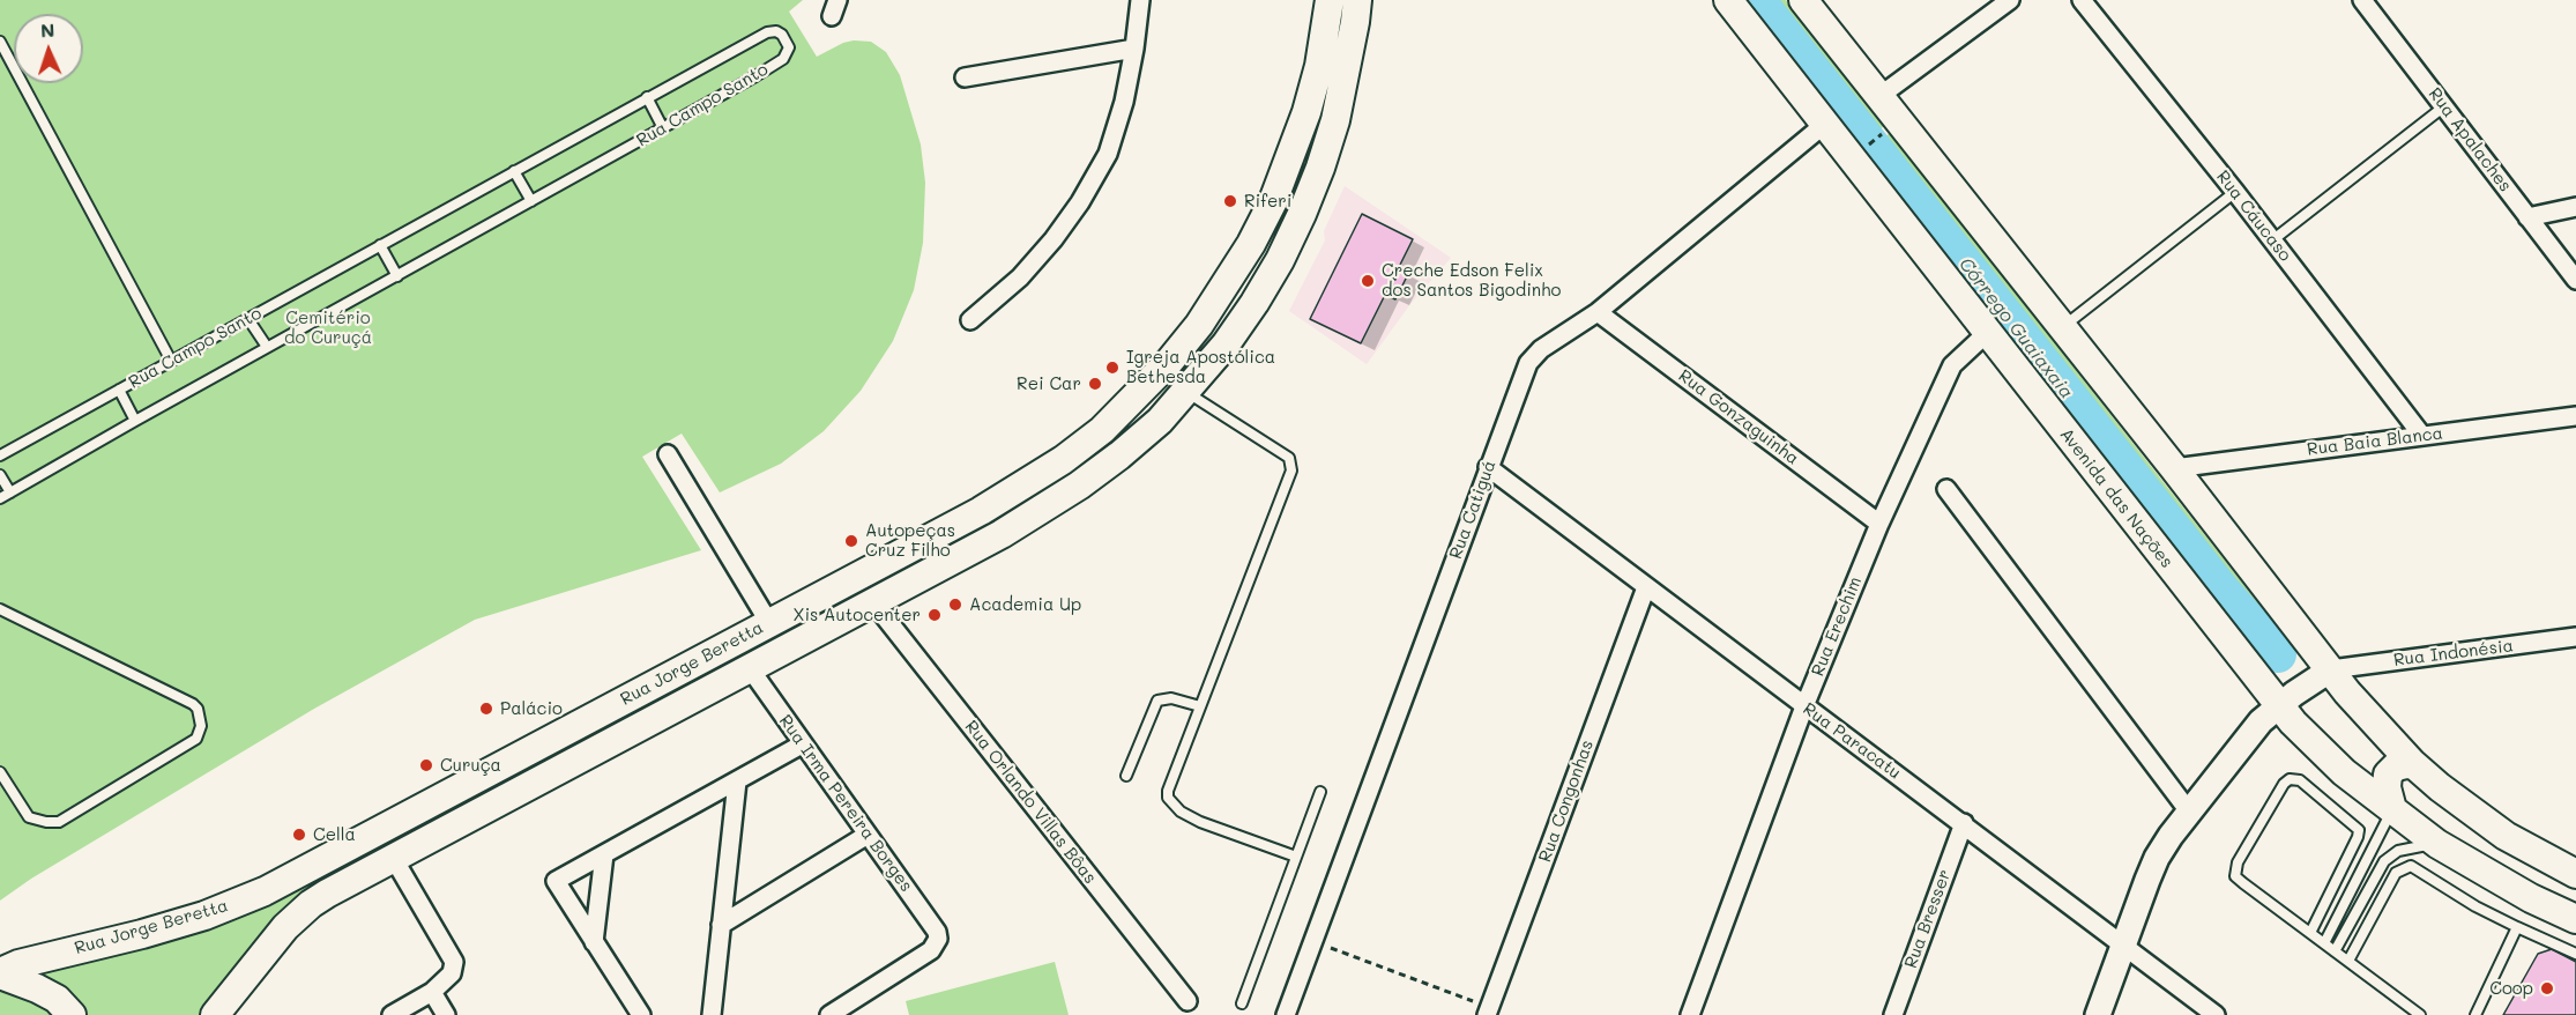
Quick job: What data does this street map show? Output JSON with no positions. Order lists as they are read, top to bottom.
{
  "streets": {
    "main road": ["Avenida das Nações", "Rua Jorge Beretta"],
    "street": [
      "Rua Apalaches",
      "Rua Cáucaso",
      "Rua Gonzaguinha",
      "Rua Baia Blanca",
      "Rua Catiguá",
      "Rua Erechim",
      "Rua Indonésia",
      "Rua Paracatu",
      "Rua Congonhas",
      "Rua Orlando Villas Bôas",
      "Rua Irma Pereira Borges",
      "Rua Bresser"
    ],
    "lane": ["Rua Campo Santo"]
  },
  "crossings": [
    ["Rua Cáucaso", "Rua Baia Blanca"],
    ["Rua Gonzaguinha", "Rua Catiguá"],
    ["Rua Gonzaguinha", "Rua Erechim"],
    ["Avenida das Nações", "Rua Catiguá"],
    ["Avenida das Nações", "Rua Erechim"],
    ["Rua Catiguá", "Rua Paracatu"],
    ["Rua Erechim", "Rua Paracatu"],
    ["Rua Jorge Beretta", "Rua Orlando Villas Bôas"],
    ["Rua Jorge Beretta", "Rua Irma Pereira Borges"],
    ["Rua Paracatu", "Rua Congonhas"],
    ["Rua Paracatu", "Rua Bresser"]
  ],
  "water": ["Córrego Guaiaxaia"],
  "parks": ["Cemitério do Curuçá"],
  "places": [
    "Riferi",
    "Creche Edson Felix dos Santos Bigodinho",
    "Igreja Apostólica Bethesda",
    "Rei Car",
    "Autopeças Cruz Filho",
    "Academia Up",
    "Xis Autocenter",
    "Palácio",
    "Curuça",
    "Cella",
    "Coop"
  ],
  "north": "top"
}
